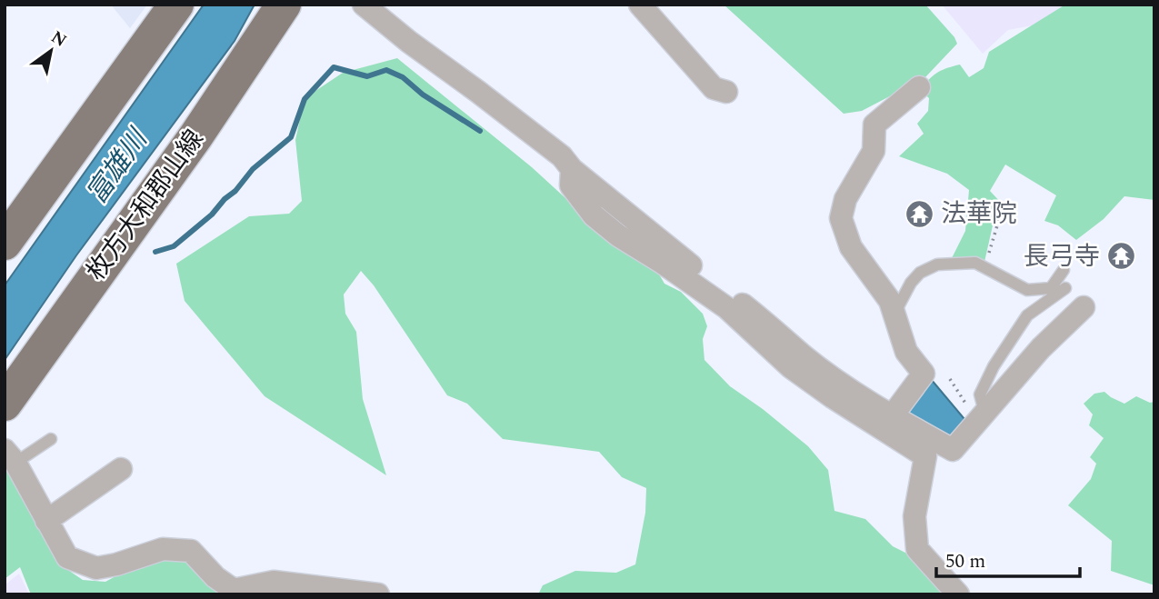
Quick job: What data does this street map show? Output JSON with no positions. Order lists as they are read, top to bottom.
{
  "streets": {
    "main road": ["枚方大和郡山線"]
  },
  "water": ["富雄川"],
  "places": {
    "temple": ["法華院", "長弓寺"]
  },
  "scale_bar": "50 m",
  "north": "top right"
}
